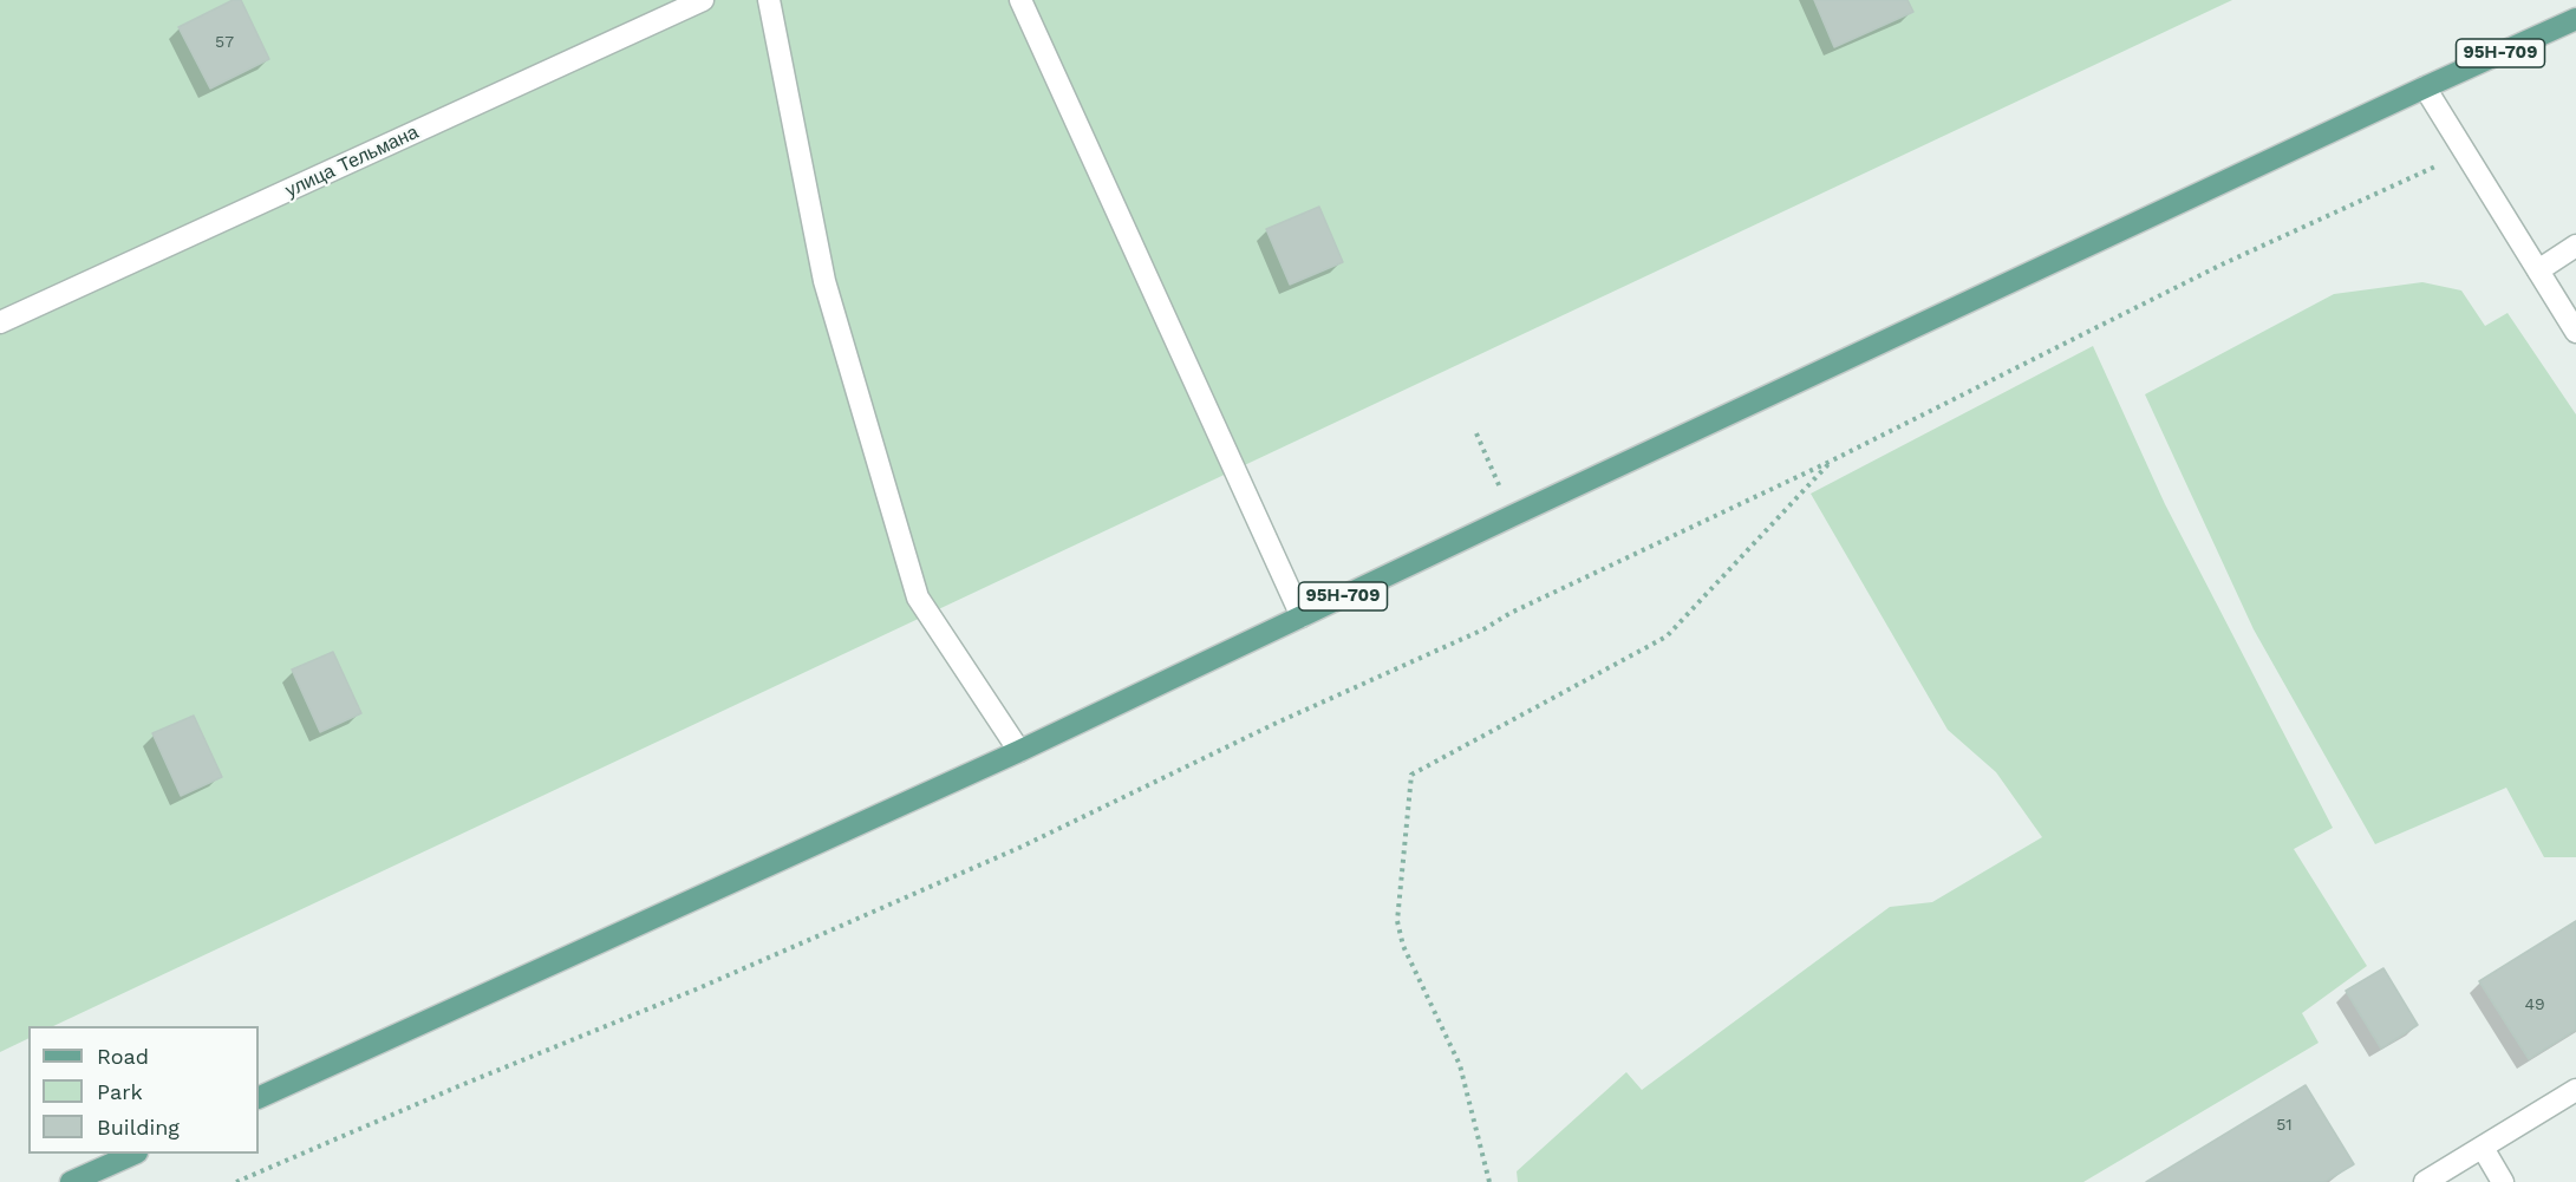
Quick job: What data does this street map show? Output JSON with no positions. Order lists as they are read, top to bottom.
{
  "streets": {
    "main road": ["95Н-709"],
    "street": ["улица Тельмана"]
  },
  "house_numbers": ["57", "49", "51"],
  "legend": ["Road", "Park", "Building"]
}
